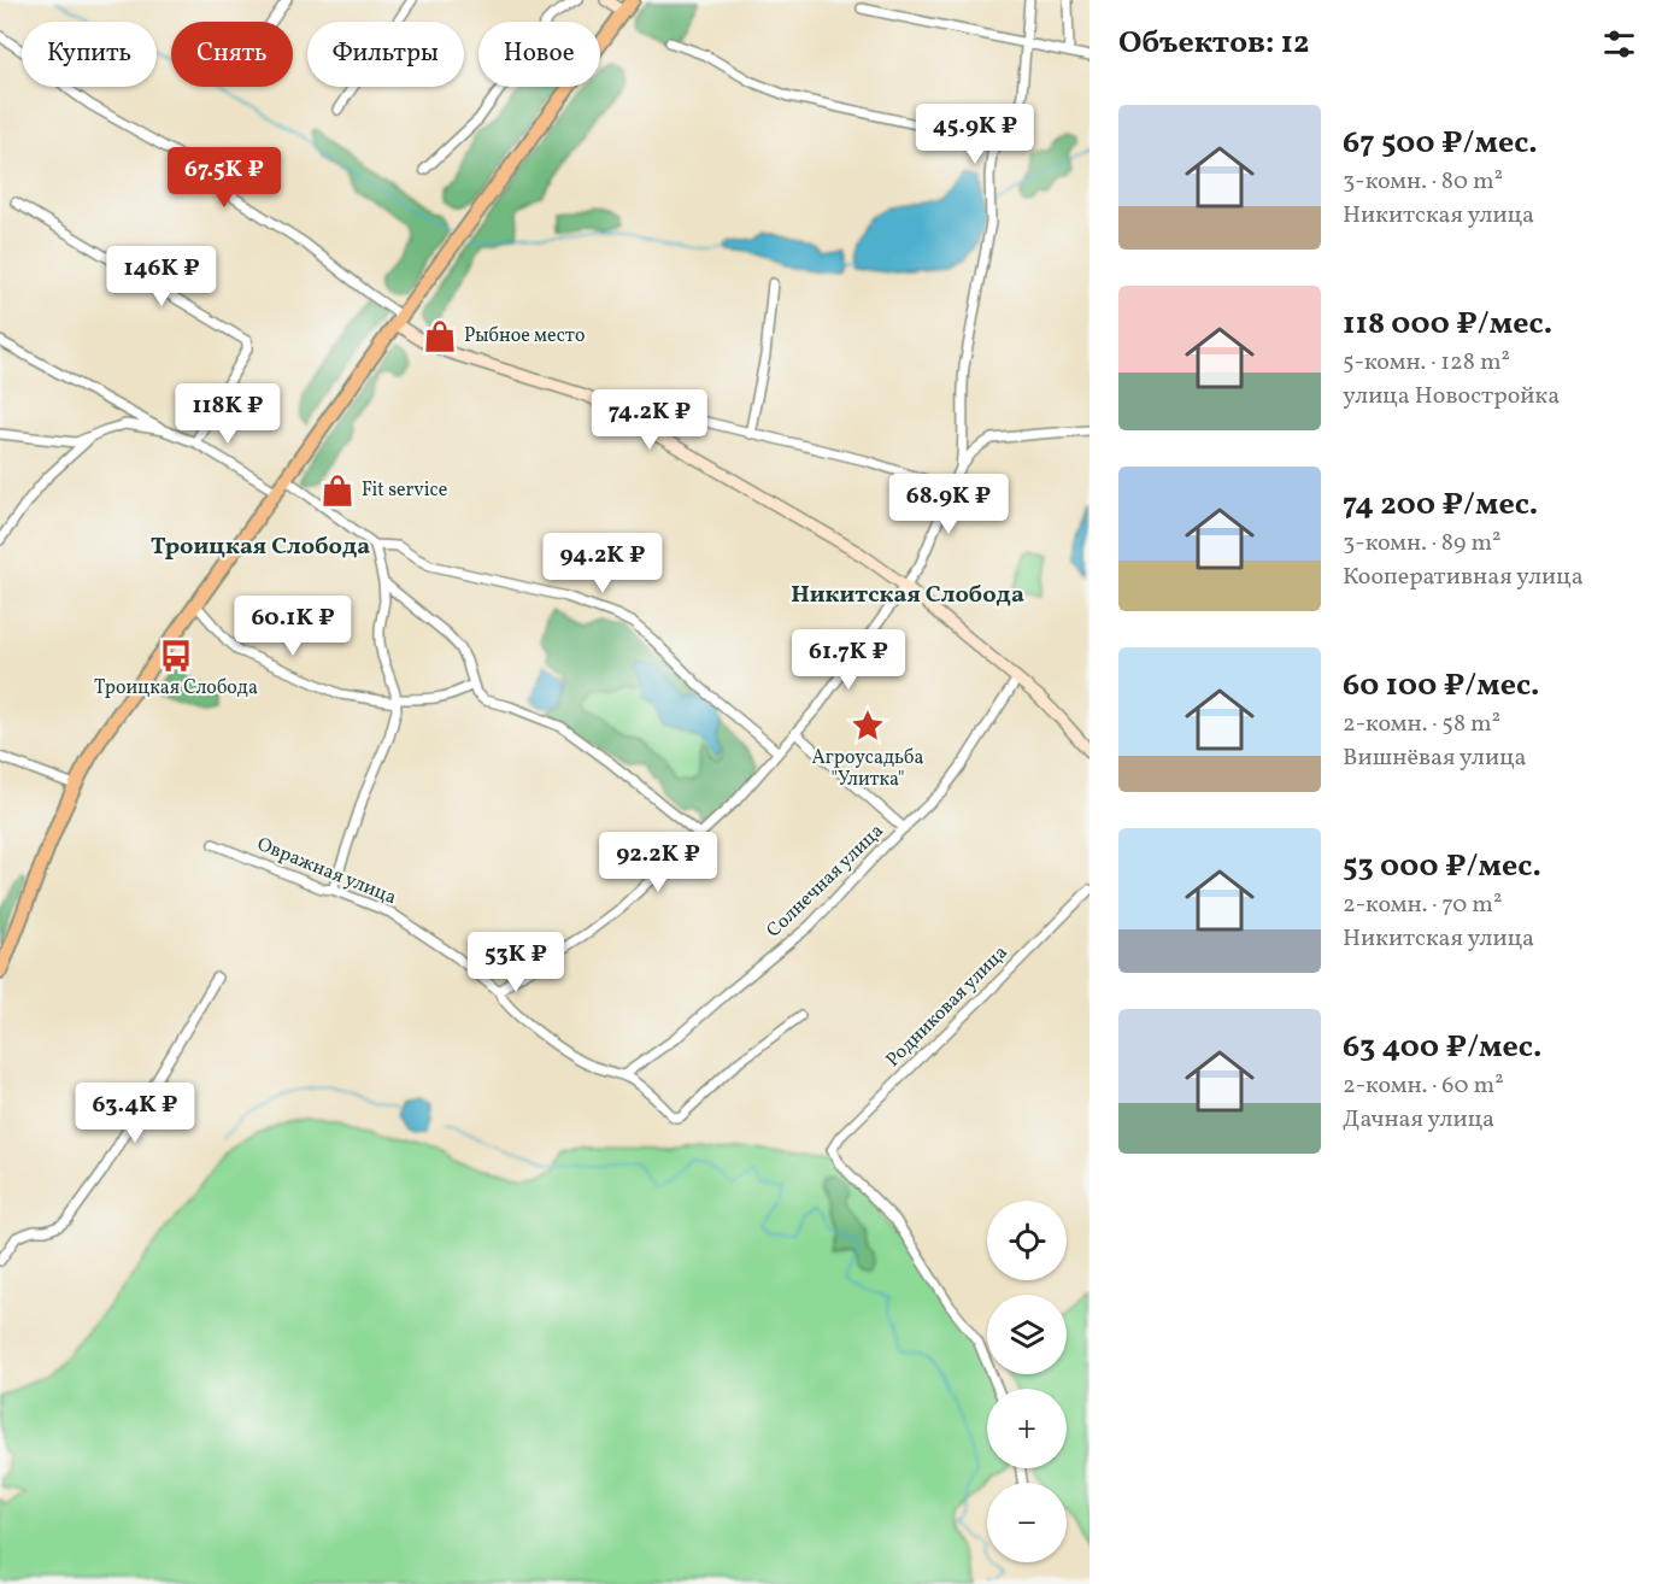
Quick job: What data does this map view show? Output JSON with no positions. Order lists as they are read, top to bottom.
{
  "streets": {
    "street": ["Овражная улица", "Солнечная улица", "Родниковая улица"]
  },
  "crossings": [
    ["Овражная улица", "Солнечная улица"]
  ],
  "districts": ["Троицкая Слобода", "Никитская Слобода"],
  "places": {
    "shop": ["Рыбное место", "Fit service"],
    "bus stop": ["Троицкая Слобода"],
    "place": ["Агроусадьба \"Улитка\""]
  },
  "page": {
    "heading": "Объектов: 12",
    "chip": [
      "Купить",
      "Снять",
      "Фильтры",
      "Новое"
    ],
    "list": [
      {
        "name": "67 500 ₽/мес.",
        "note": "3-комн. · 80 m² · Никитская улица"
      },
      {
        "name": "118 000 ₽/мес.",
        "note": "5-комн. · 128 m² · улица Новостройка"
      },
      {
        "name": "74 200 ₽/мес.",
        "note": "3-комн. · 89 m² · Кооперативная улица"
      },
      {
        "name": "60 100 ₽/мес.",
        "note": "2-комн. · 58 m² · Вишнёвая улица"
      },
      {
        "name": "53 000 ₽/мес.",
        "note": "2-комн. · 70 m² · Никитская улица"
      },
      {
        "name": "63 400 ₽/мес.",
        "note": "2-комн. · 60 m² · Дачная улица"
      }
    ],
    "price": [
      "45.9K ₽",
      "67.5K ₽",
      "146K ₽",
      "118K ₽",
      "74.2K ₽",
      "68.9K ₽",
      "94.2K ₽",
      "60.1K ₽",
      "61.7K ₽",
      "92.2K ₽",
      "53K ₽",
      "63.4K ₽"
    ],
    "map_buttons": ["+", "−"]
  }
}
